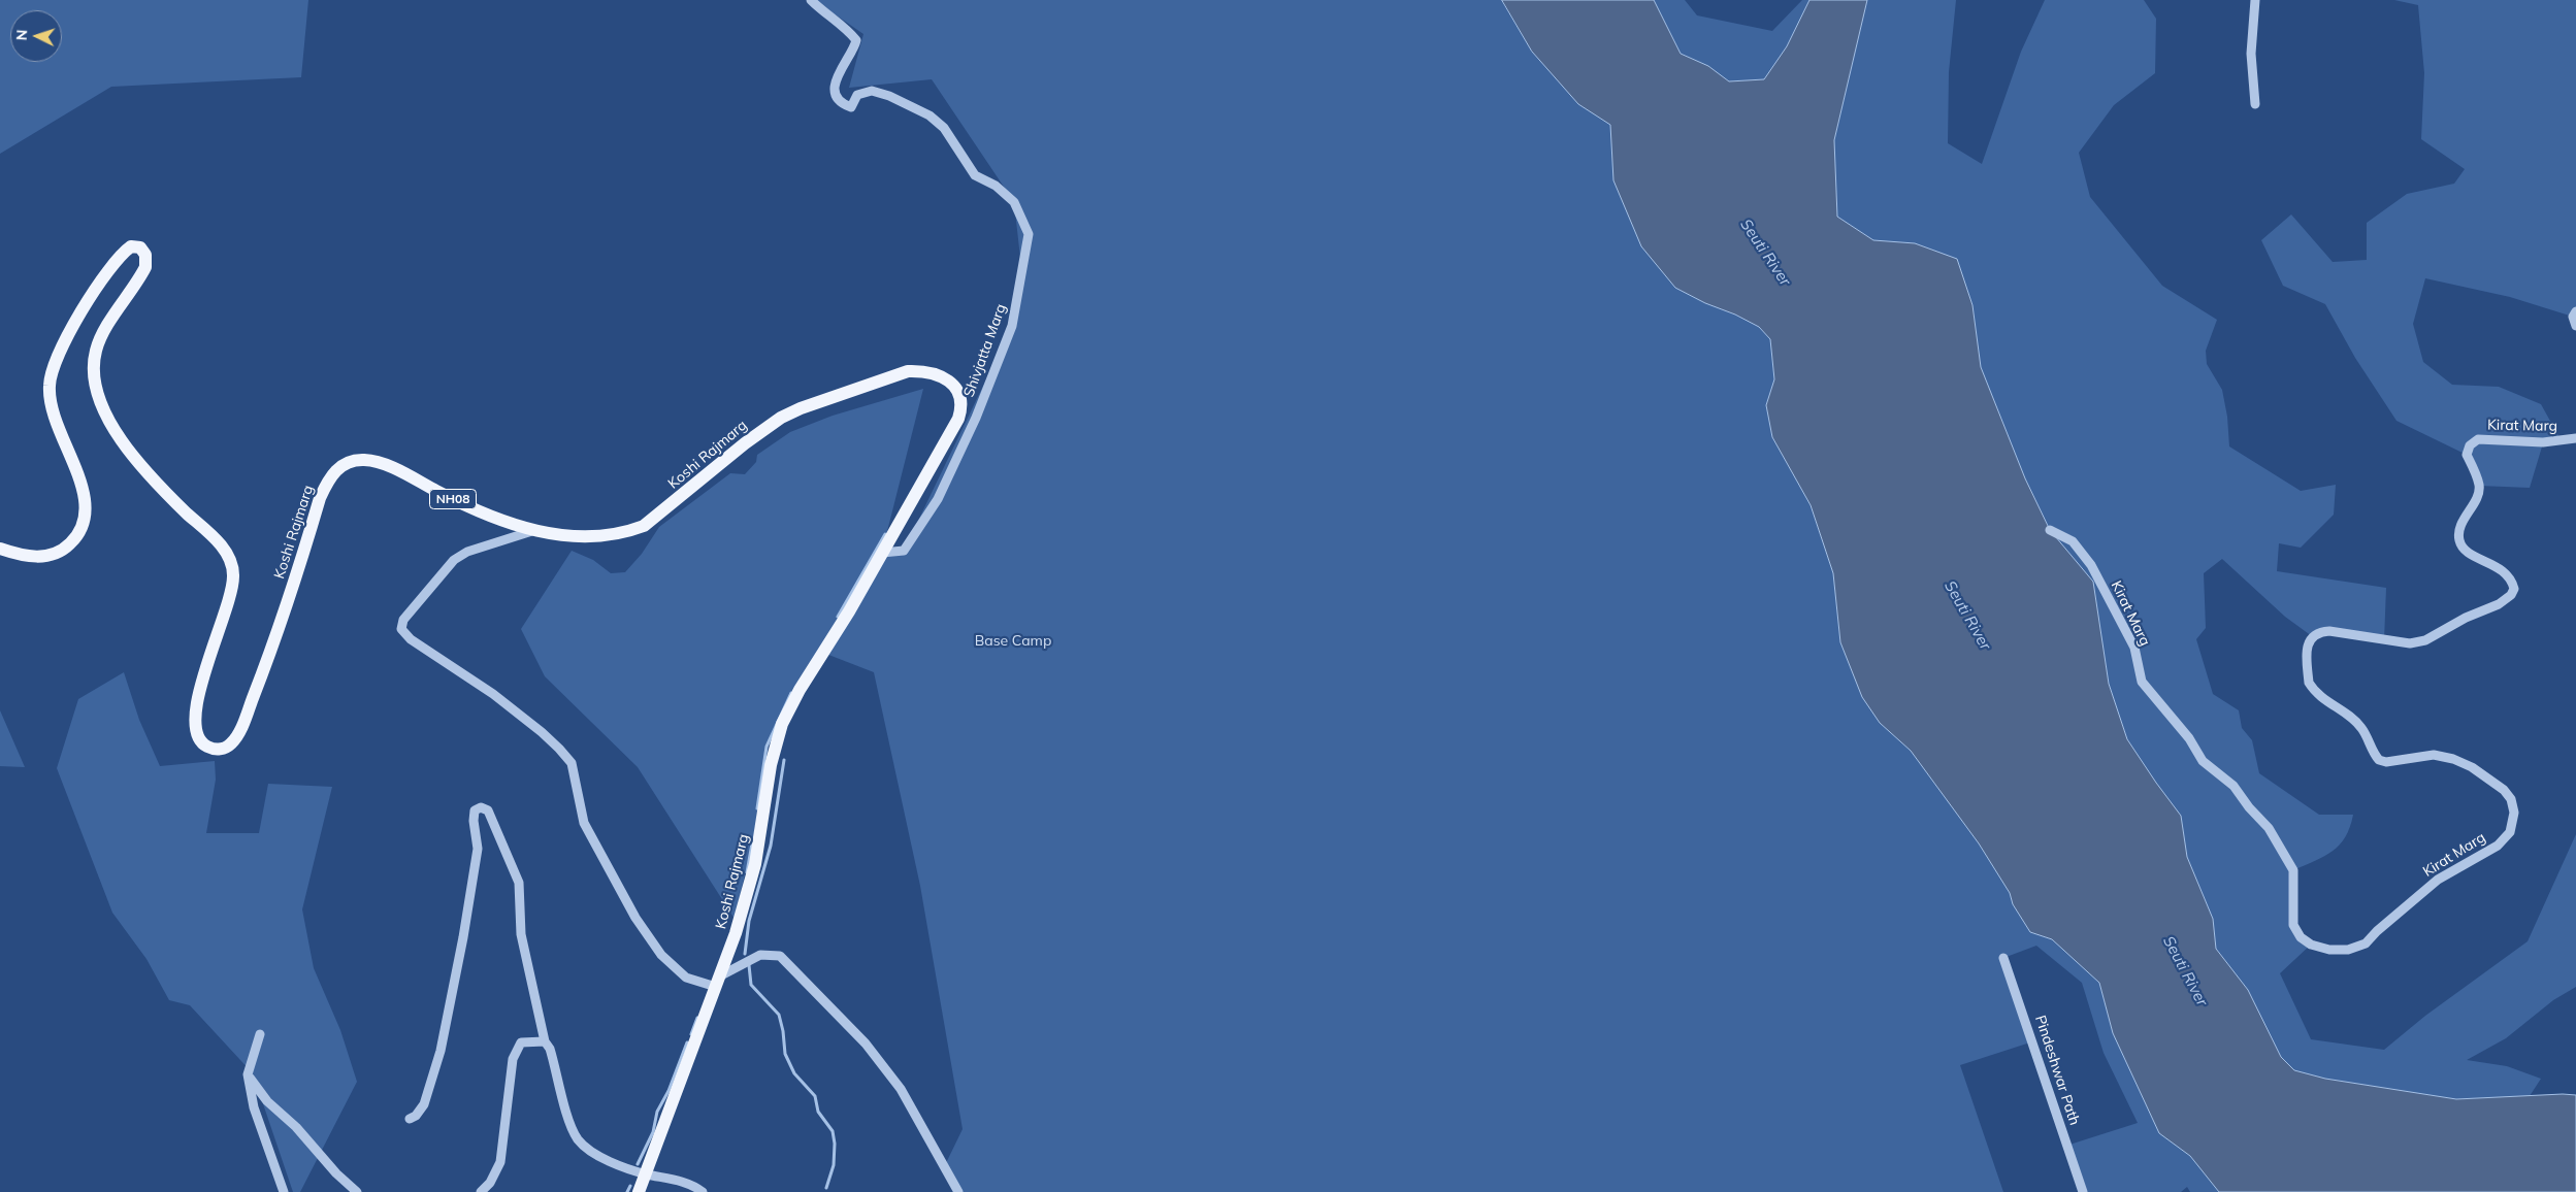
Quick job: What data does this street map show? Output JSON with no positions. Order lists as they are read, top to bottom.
{
  "streets": {
    "main road": ["Koshi Rajmarg", "NH08"],
    "street": ["Shivjatta Marg", "Kirat Marg", "Pindeshwar Path"]
  },
  "crossings": [
    ["Shivjatta Marg", "Koshi Rajmarg"]
  ],
  "water": ["Seuti River"],
  "parks": ["Base Camp"],
  "north": "left"
}
